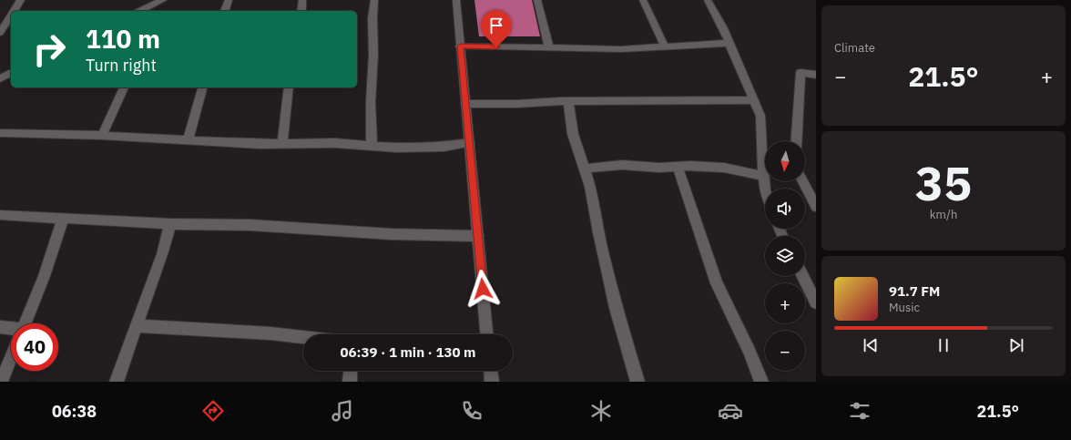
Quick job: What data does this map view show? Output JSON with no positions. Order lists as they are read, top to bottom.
{
  "north": "bottom",
  "page": {
    "tile": [
      "Climate",
      ["35", "km/h"]
    ],
    "turn": ["110 m", "Turn right"],
    "heat": ["−", "21.5°", "+"],
    "map_buttons": ["+", "−"],
    "song": ["91.7 FM", "Music"],
    "limit": "40",
    "trip": "06:39 · 1 min · 130 m",
    "tabs": ["06:38", "21.5°"]
  }
}
